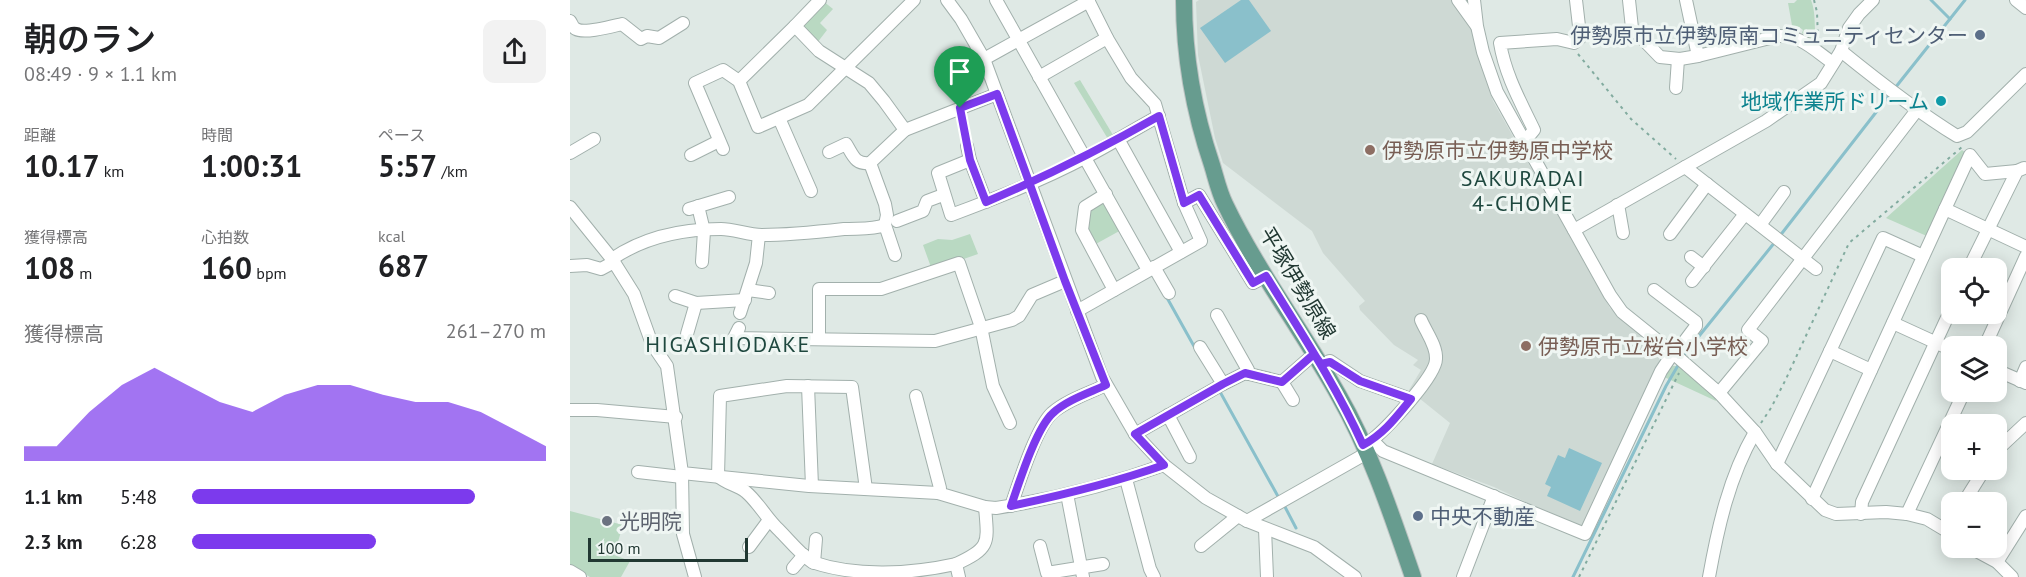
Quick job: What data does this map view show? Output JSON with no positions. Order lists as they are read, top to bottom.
{
  "streets": {
    "main road": ["平塚伊勢原線"]
  },
  "districts": ["SAKURADAI 4-CHOME", "HIGASHIODAKE"],
  "places": [
    "伊勢原市立伊勢原南コミュニティセンター",
    "地域作業所ドリーム",
    "伊勢原市立伊勢原中学校",
    "伊勢原市立桜台小学校",
    "中央不動産",
    "光明院"
  ],
  "scale_bar": "100 m",
  "page": {
    "heading": ["朝のラン", "08:49 · 9 × 1.1 km"],
    "stats": [
      ["距離", "10.17 km"],
      ["時間", "1:00:31"],
      ["ペース", "5:57 /km"],
      ["獲得標高", "108 m"],
      ["心拍数", "160 bpm"],
      ["kcal", "687"]
    ],
    "map_buttons": ["+", "−"],
    "chart": ["獲得標高", "261–270 m"],
    "list": [
      {
        "name": "1.1 km",
        "note": "5:48"
      },
      {
        "name": "2.3 km",
        "note": "6:28"
      }
    ],
    "scale": "100 m"
  }
}
